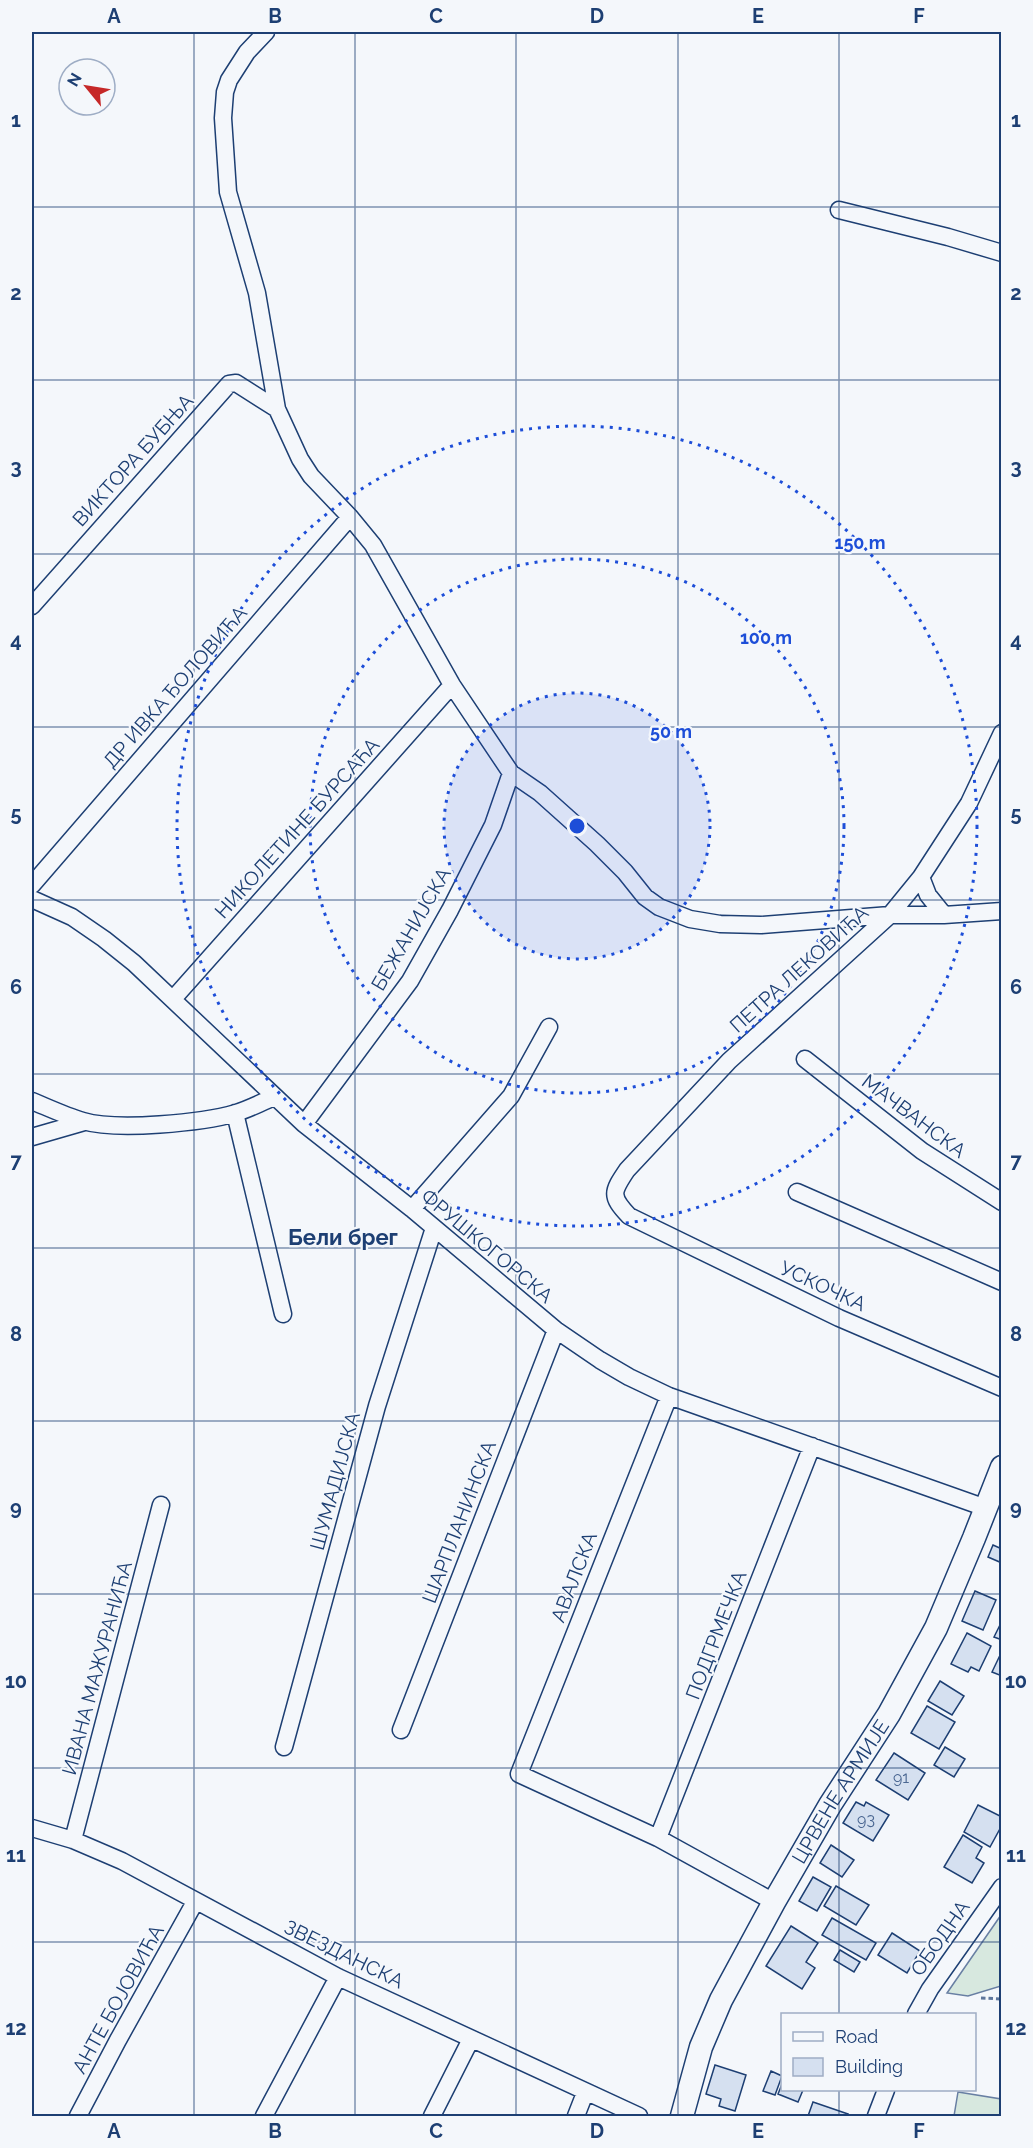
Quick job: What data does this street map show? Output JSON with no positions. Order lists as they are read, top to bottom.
{
  "streets": {
    "main road": ["ЦРВЕНЕ АРМИЈЕ"],
    "street": [
      "ВИКТОРА БУБЊА",
      "ДР ИВКА ЂОЛОВИЋА",
      "НИКОЛЕТИНЕ БУРСАЋА",
      "БЕЖАНИЈСКА",
      "ПЕТРА ЛЕКОВИЋА",
      "МАЧВАНСКА",
      "ФРУШКОГОРСКА",
      "УСКОЧКА",
      "ШУМАДИЈСКА",
      "ШАРПЛАНИНСКА",
      "АВАЛСКА",
      "ПОДГРМЕЧКА",
      "ИВАНА МАЖУРАНИЋА",
      "ОБОДНА",
      "ЗВЕЗДАНСКА",
      "АНТЕ БОЈОВИЋА"
    ]
  },
  "crossings": [
    ["НИКОЛЕТИНЕ БУРСАЋА", "ФРУШКОГОРСКА"],
    ["БЕЖАНИЈСКА", "ФРУШКОГОРСКА"],
    ["ПЕТРА ЛЕКОВИЋА", "УСКОЧКА"],
    ["ФРУШКОГОРСКА", "ШУМАДИЈСКА"],
    ["ФРУШКОГОРСКА", "ШАРПЛАНИНСКА"],
    ["ФРУШКОГОРСКА", "АВАЛСКА"],
    ["ФРУШКОГОРСКА", "ПОДГРМЕЧКА"],
    ["ФРУШКОГОРСКА", "ЦРВЕНЕ АРМИЈЕ"],
    ["АВАЛСКА", "ПОДГРМЕЧКА"],
    ["ИВАНА МАЖУРАНИЋА", "ЗВЕЗДАНСКА"],
    ["ЗВЕЗДАНСКА", "АНТЕ БОЈОВИЋА"]
  ],
  "districts": ["Бели брег"],
  "house_numbers": ["91", "93"],
  "legend": ["Road", "Building"],
  "north": "top left",
  "grid": {
    "columns": [
      "A",
      "B",
      "C",
      "D",
      "E",
      "F"
    ],
    "rows": [
      "1",
      "2",
      "3",
      "4",
      "5",
      "6",
      "7",
      "8",
      "9",
      "10",
      "11",
      "12"
    ]
  },
  "rings": ["150 m", "100 m", "50 m"]
}
